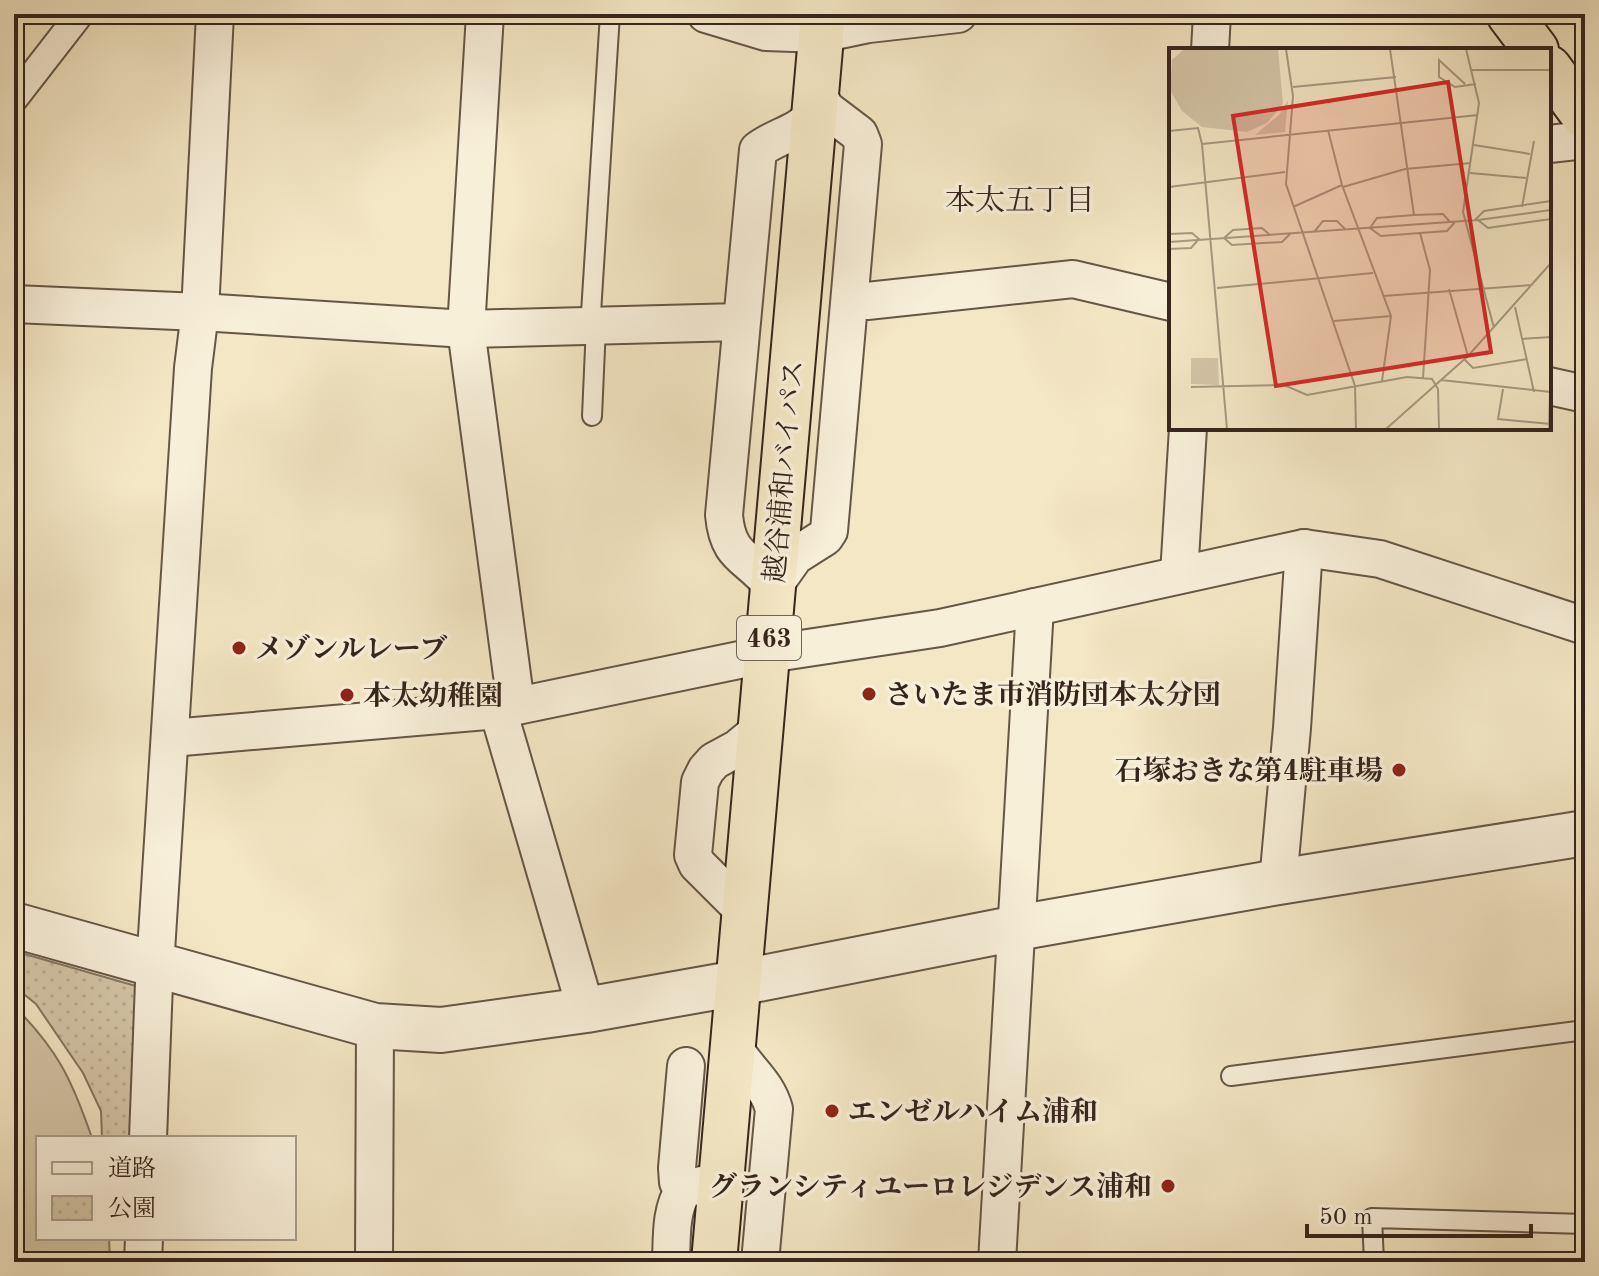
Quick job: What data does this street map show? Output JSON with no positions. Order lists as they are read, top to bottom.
{
  "streets": {
    "highway": ["越谷浦和バイパス", "463"]
  },
  "districts": ["本太五丁目"],
  "places": [
    "メゾンルレーブ",
    "さいたま市消防団本太分団",
    "本太幼稚園",
    "石塚おきな第4駐車場",
    "エンゼルハイム浦和",
    "グランシティユーロレジデンス浦和"
  ],
  "legend": ["道路", "公園"],
  "scale_bar": "50 m"
}
